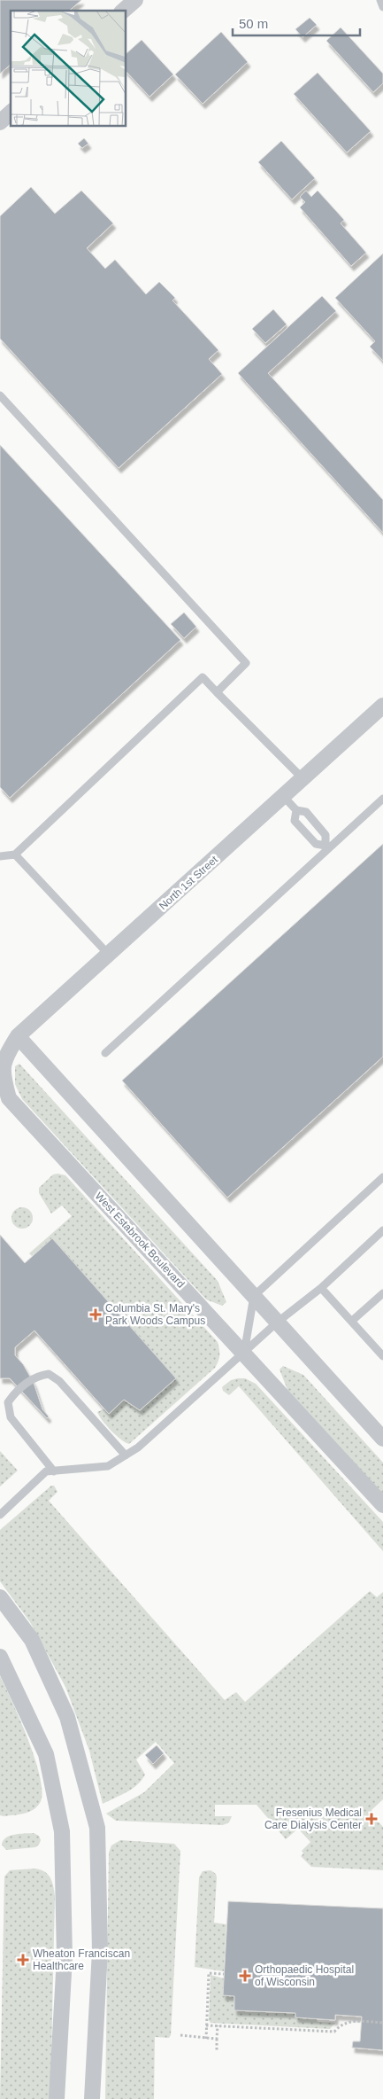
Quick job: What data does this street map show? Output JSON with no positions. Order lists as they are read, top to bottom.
{
  "streets": {
    "street": ["North 1st Street", "West Estabrook Boulevard"]
  },
  "crossings": [
    ["North 1st Street", "West Estabrook Boulevard"]
  ],
  "places": {
    "health": [
      "Columbia St. Mary's Park Woods Campus",
      "Fresenius Medical Care Dialysis Center",
      "Wheaton Franciscan Healthcare",
      "Orthopaedic Hospital of Wisconsin"
    ]
  },
  "scale_bar": "50 m"
}
